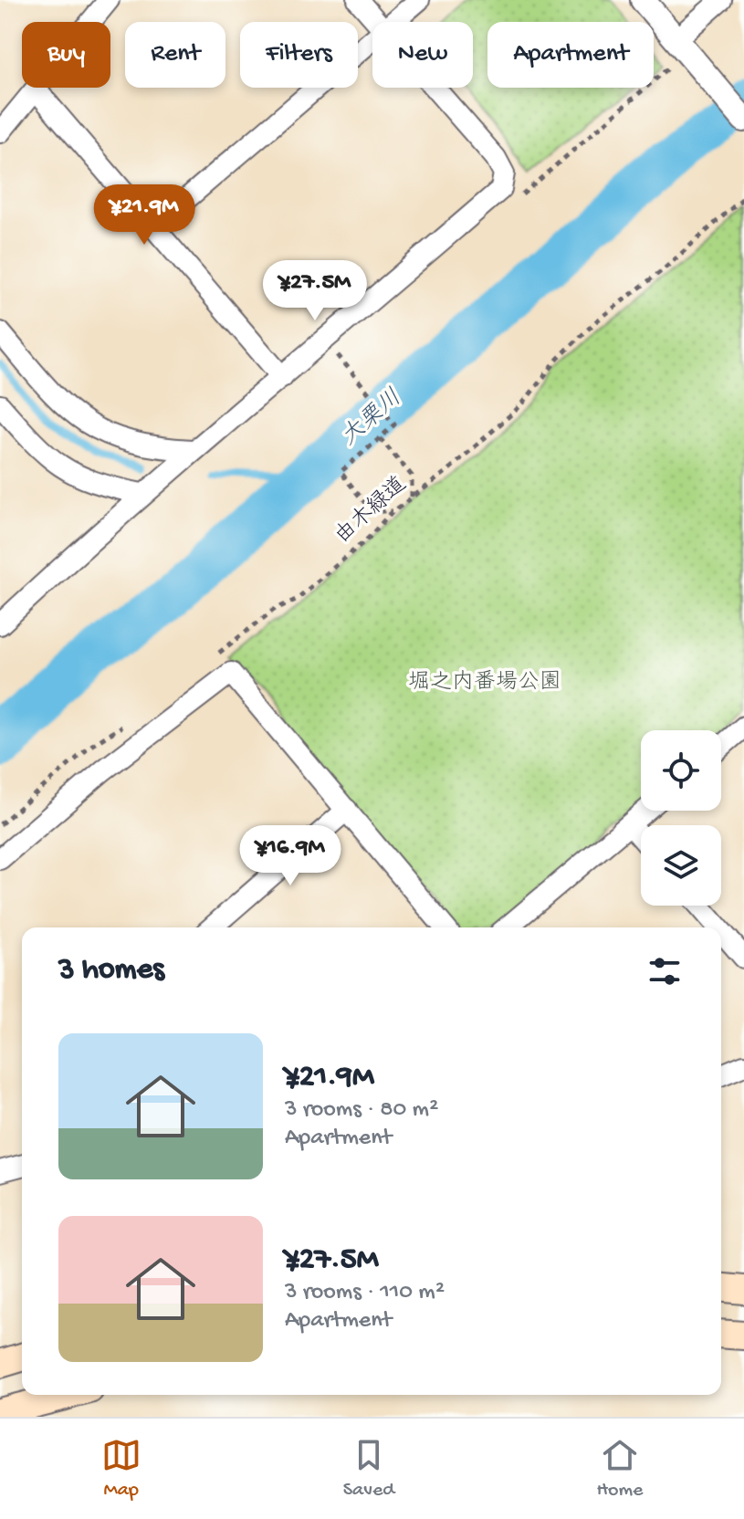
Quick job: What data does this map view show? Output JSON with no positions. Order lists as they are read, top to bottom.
{
  "streets": {
    "path": ["由木緑道"]
  },
  "water": ["大栗川"],
  "parks": ["堀之内番場公園"],
  "page": {
    "chip": [
      "Buy",
      "Rent",
      "Filters",
      "New",
      "Apartment"
    ],
    "price": ["¥21.9M", "¥27.5M", "¥16.9M"],
    "heading": "3 homes",
    "list": [
      {
        "name": "¥21.9M",
        "note": "3 rooms · 80 m² · Apartment"
      },
      {
        "name": "¥27.5M",
        "note": "3 rooms · 110 m² · Apartment"
      }
    ],
    "tabs": ["Map", "Saved", "Home"]
  }
}
